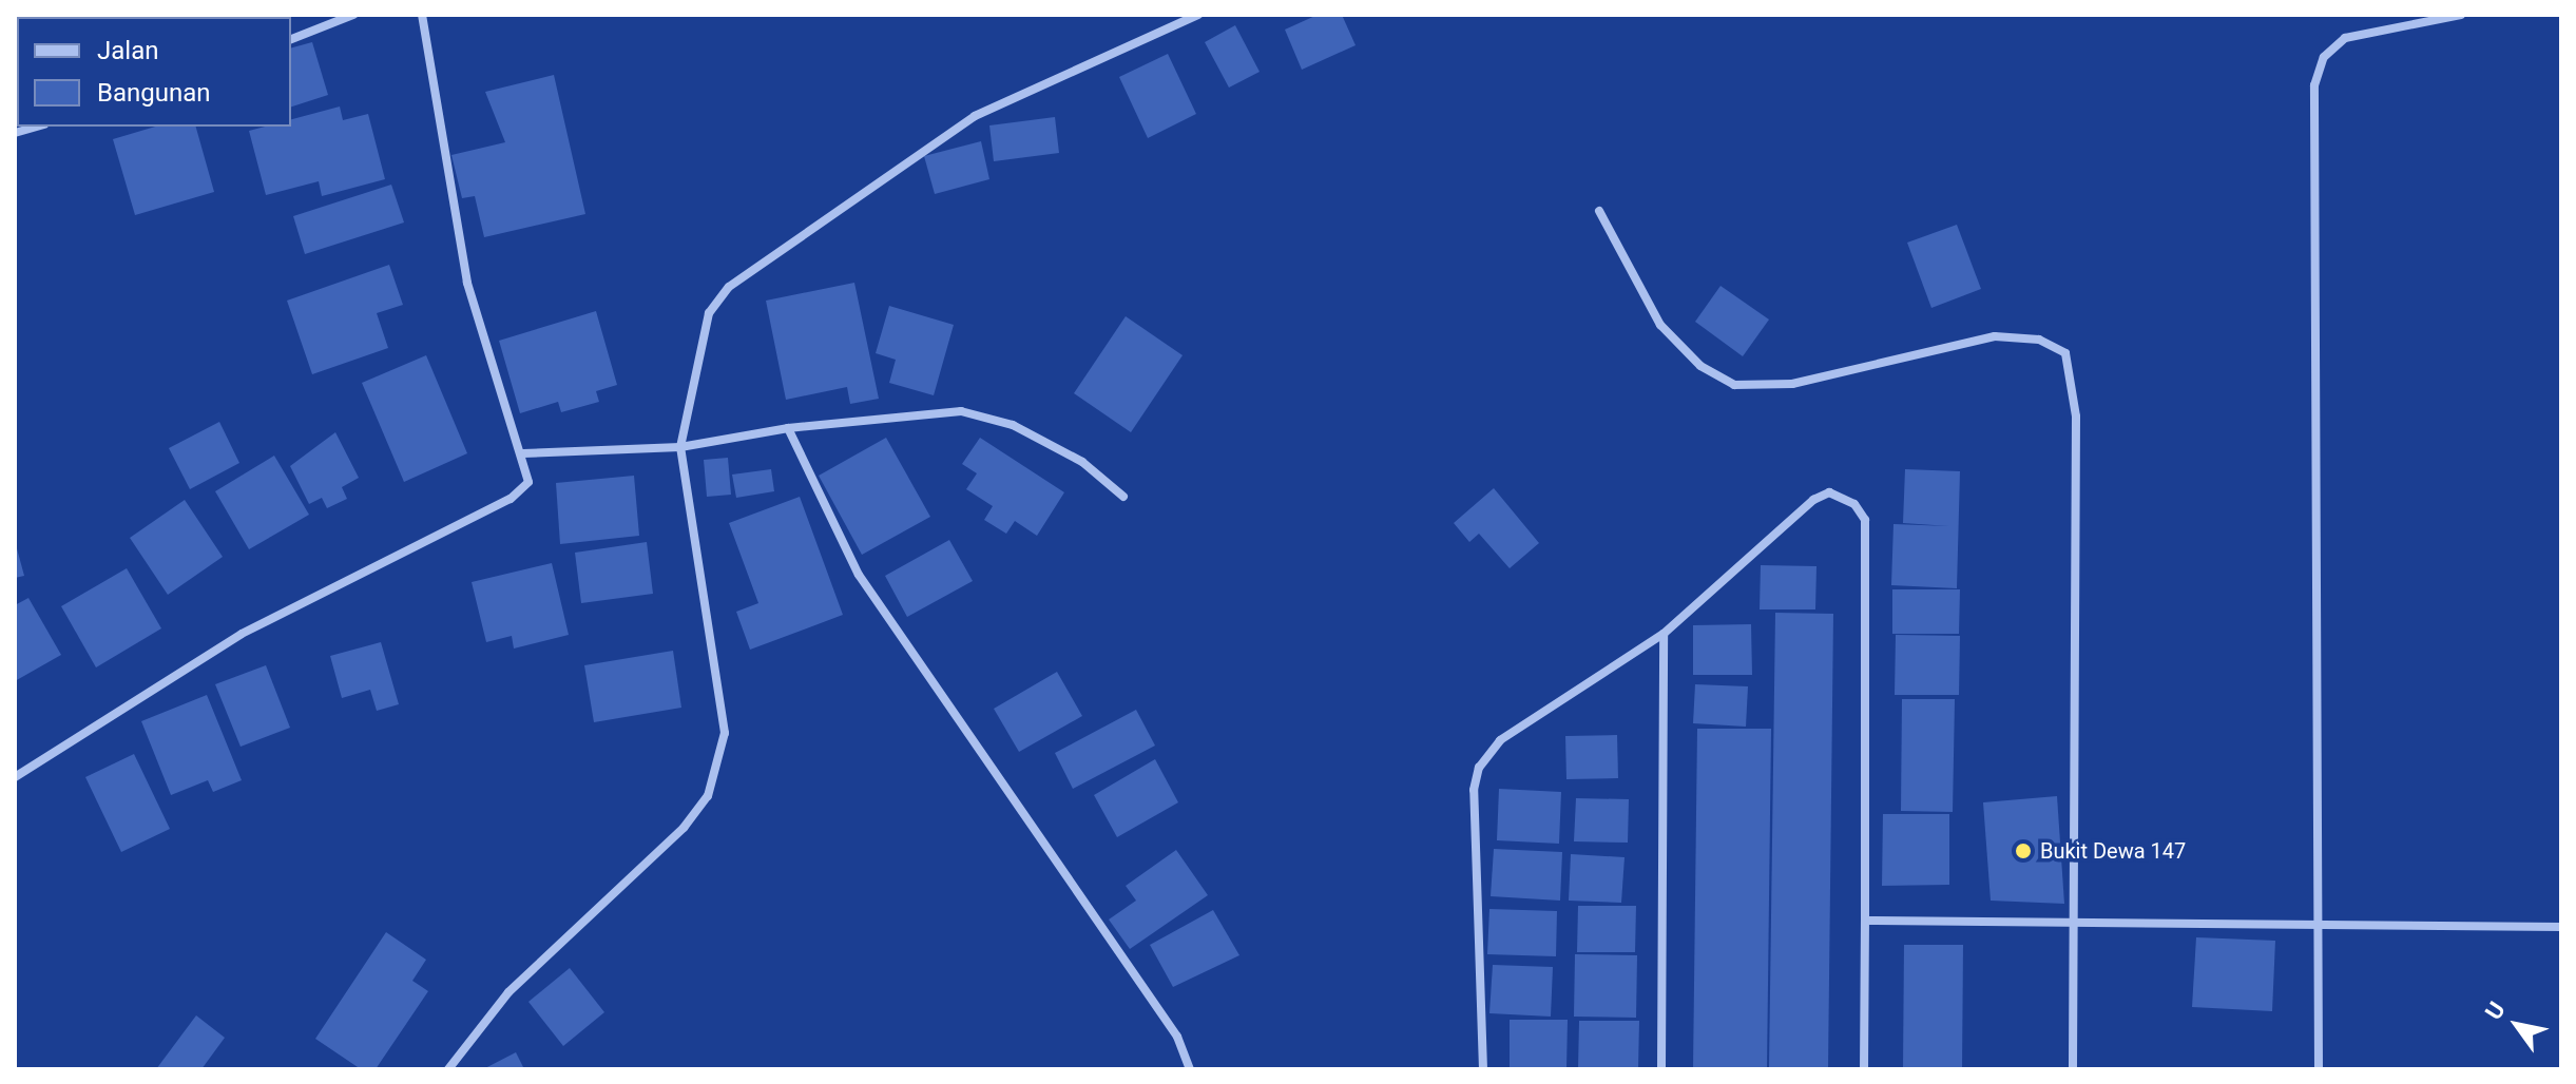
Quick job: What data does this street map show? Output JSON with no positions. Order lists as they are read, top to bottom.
{
  "places": ["Bukit Dewa 147"],
  "legend": ["Jalan", "Bangunan"],
  "north": "top left"
}
